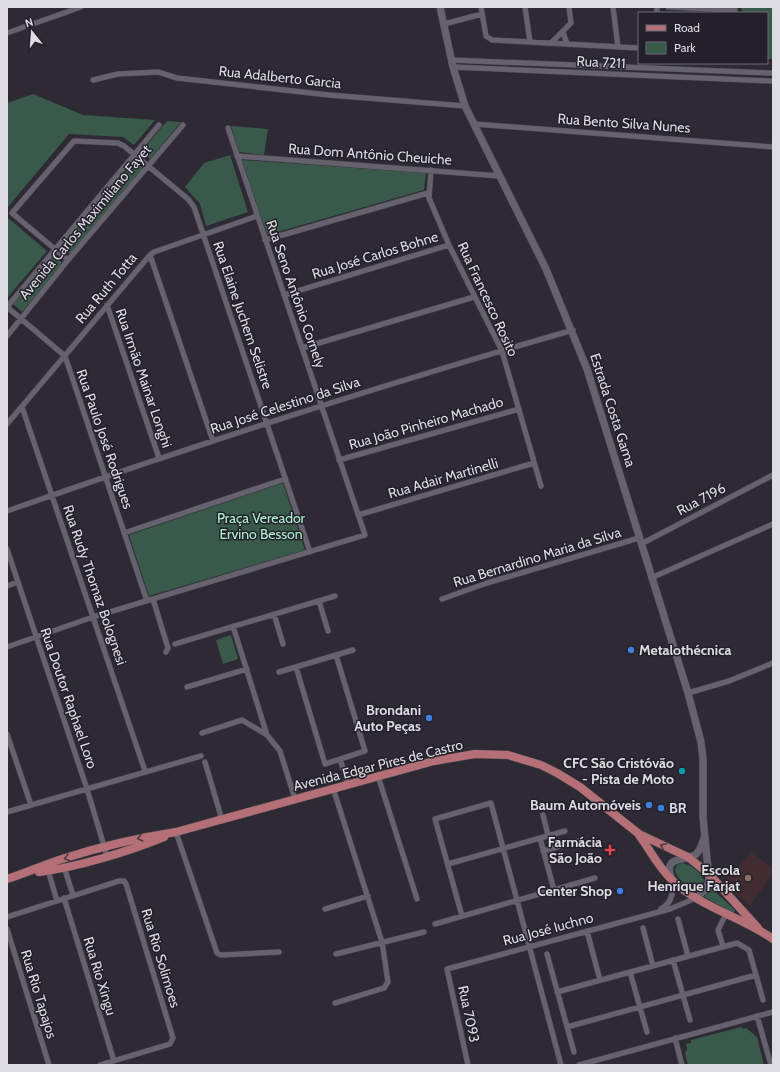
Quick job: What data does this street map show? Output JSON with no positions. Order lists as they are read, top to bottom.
{
  "streets": {
    "main road": ["Estrada Costa Gama", "Avenida Edgar Pires de Castro"],
    "street": [
      "Rua 7211",
      "Rua Adalberto Garcia",
      "Rua Bento Silva Nunes",
      "Rua Dom Antônio Cheuiche",
      "Avenida Carlos Maximiliano Fayet",
      "Rua José Carlos Bohne",
      "Rua Ruth Totta",
      "Rua Seno Antônio Cornely",
      "Rua Francesco Rosito",
      "Rua Elaine Juchem Selistre",
      "Rua Irmão Mainar Longhi",
      "Rua José Celestino da Silva",
      "Rua João Pinheiro Machado",
      "Rua Paulo José Rodrigues",
      "Rua Adair Martinelli",
      "Rua 7196",
      "Rua Bernardino Maria da Silva",
      "Rua Rudy Thomaz Bolognesi",
      "Rua Doutor Raphael Loro",
      "Rua José Iuchno",
      "Rua Rio Solimoes",
      "Rua Rio Xingu",
      "Rua Rio Tapajos",
      "Rua 7093"
    ]
  },
  "crossings": [
    ["Rua 7211", "Estrada Costa Gama"],
    ["Rua Adalberto Garcia", "Estrada Costa Gama"],
    ["Rua Bento Silva Nunes", "Estrada Costa Gama"],
    ["Rua Dom Antônio Cheuiche", "Rua Seno Antônio Cornely"],
    ["Rua Dom Antônio Cheuiche", "Rua Francesco Rosito"],
    ["Rua Dom Antônio Cheuiche", "Estrada Costa Gama"],
    ["Avenida Carlos Maximiliano Fayet", "Rua Elaine Juchem Selistre"],
    ["Avenida Carlos Maximiliano Fayet", "Rua Paulo José Rodrigues"],
    ["Rua José Carlos Bohne", "Rua Seno Antônio Cornely"],
    ["Rua José Carlos Bohne", "Rua Francesco Rosito"],
    ["Rua Ruth Totta", "Rua Seno Antônio Cornely"],
    ["Rua Ruth Totta", "Rua Elaine Juchem Selistre"],
    ["Rua Ruth Totta", "Rua Irmão Mainar Longhi"],
    ["Rua Ruth Totta", "Rua Paulo José Rodrigues"],
    ["Rua Ruth Totta", "Rua Rudy Thomaz Bolognesi"],
    ["Rua Seno Antônio Cornely", "Rua Elaine Juchem Selistre"],
    ["Rua Seno Antônio Cornely", "Rua José Celestino da Silva"],
    ["Rua Seno Antônio Cornely", "Rua João Pinheiro Machado"],
    ["Rua Seno Antônio Cornely", "Rua Adair Martinelli"],
    ["Rua Francesco Rosito", "Rua José Celestino da Silva"],
    ["Rua Francesco Rosito", "Rua João Pinheiro Machado"],
    ["Rua Francesco Rosito", "Rua Adair Martinelli"],
    ["Rua Elaine Juchem Selistre", "Rua José Celestino da Silva"],
    ["Rua Irmão Mainar Longhi", "Rua José Celestino da Silva"],
    ["Rua José Celestino da Silva", "Estrada Costa Gama"],
    ["Rua José Celestino da Silva", "Rua Paulo José Rodrigues"],
    ["Rua José Celestino da Silva", "Rua Rudy Thomaz Bolognesi"],
    ["Estrada Costa Gama", "Rua 7196"],
    ["Estrada Costa Gama", "Rua Bernardino Maria da Silva"],
    ["Estrada Costa Gama", "Avenida Edgar Pires de Castro"],
    ["Estrada Costa Gama", "Rua José Iuchno"],
    ["Rua 7196", "Rua Bernardino Maria da Silva"],
    ["Rua Doutor Raphael Loro", "Avenida Edgar Pires de Castro"],
    ["Avenida Edgar Pires de Castro", "Rua José Iuchno"],
    ["Rua José Iuchno", "Rua 7093"],
    ["Rua Rio Solimoes", "Rua Rio Xingu"]
  ],
  "parks": ["Praça Vereador Ervino Besson"],
  "places": {
    "other": [
      "Metalothécnica",
      "Brondani Auto Peças",
      "CFC São Cristóvão - Pista de Moto",
      "Baum Automóveis",
      "BR",
      "Escola Henrique Farjat",
      "Center Shop"
    ],
    "health": ["Farmácia São João"]
  },
  "legend": ["Road", "Park"],
  "north": "top"
}
